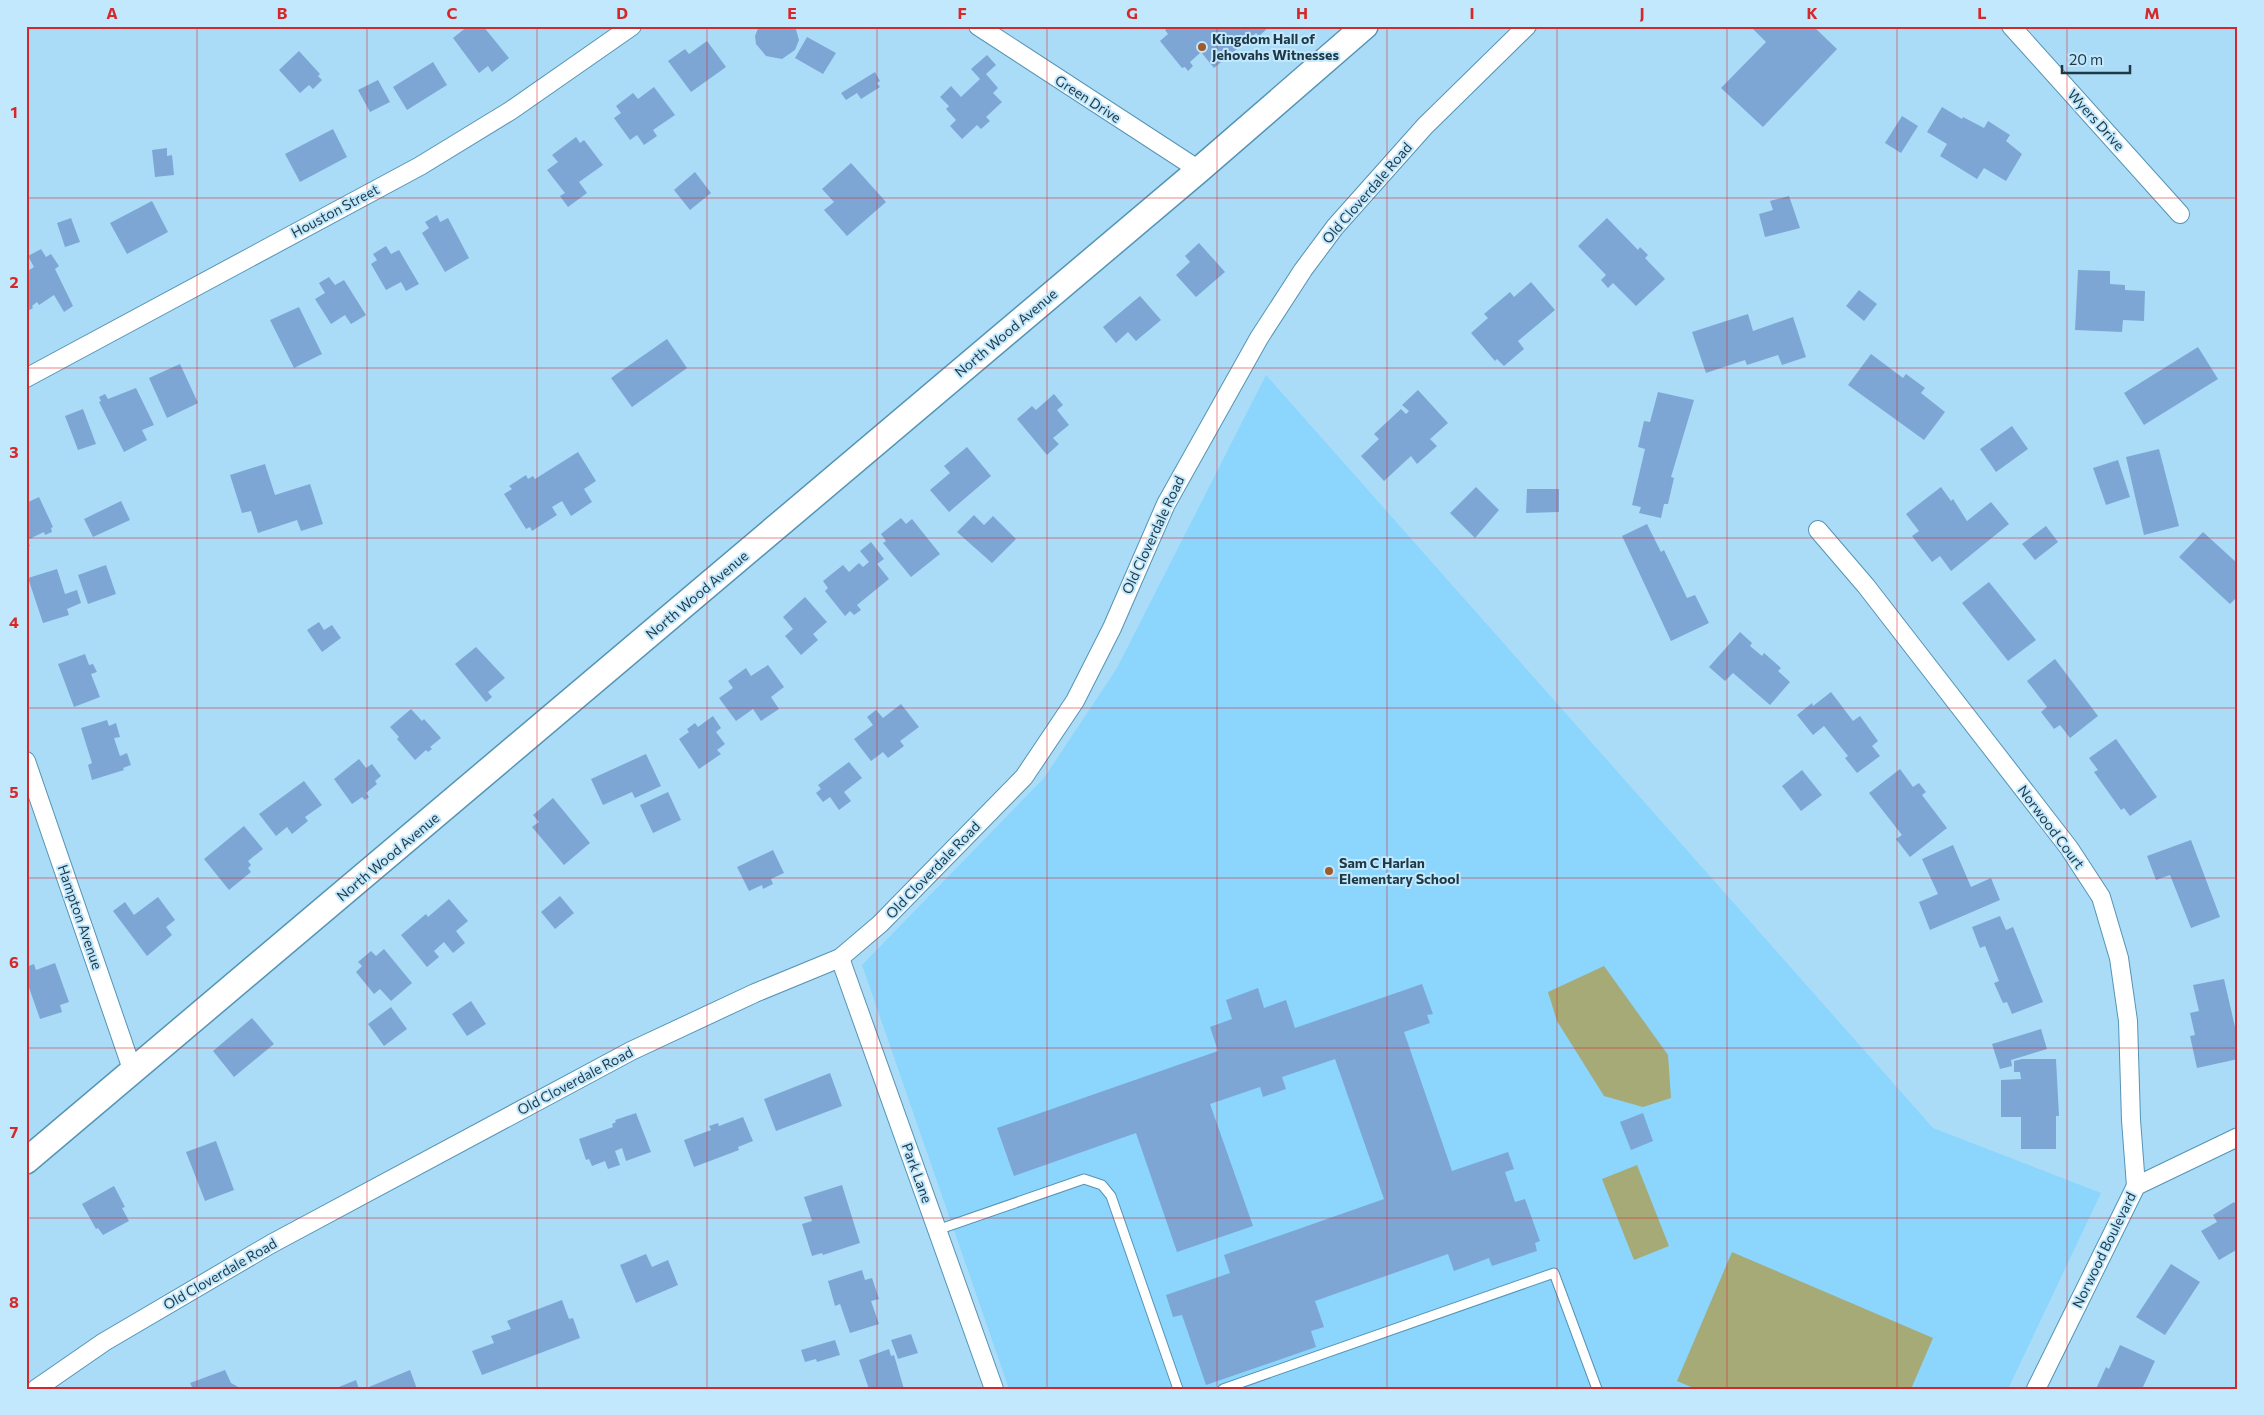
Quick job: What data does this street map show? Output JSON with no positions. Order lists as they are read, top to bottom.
{
  "streets": {
    "main road": ["North Wood Avenue"],
    "street": [
      "Green Drive",
      "Wyers Drive",
      "Old Cloverdale Road",
      "Houston Street",
      "Norwood Court",
      "Hampton Avenue",
      "Park Lane",
      "Norwood Boulevard"
    ]
  },
  "crossings": [
    ["Green Drive", "North Wood Avenue"],
    ["Old Cloverdale Road", "Park Lane"],
    ["North Wood Avenue", "Hampton Avenue"],
    ["Norwood Court", "Norwood Boulevard"]
  ],
  "places": ["Kingdom Hall of Jehovahs Witnesses", "Sam C Harlan Elementary School"],
  "scale_bar": "20 m",
  "grid": {
    "columns": [
      "A",
      "B",
      "C",
      "D",
      "E",
      "F",
      "G",
      "H",
      "I",
      "J",
      "K",
      "L",
      "M"
    ],
    "rows": [
      "1",
      "2",
      "3",
      "4",
      "5",
      "6",
      "7",
      "8"
    ]
  }
}
